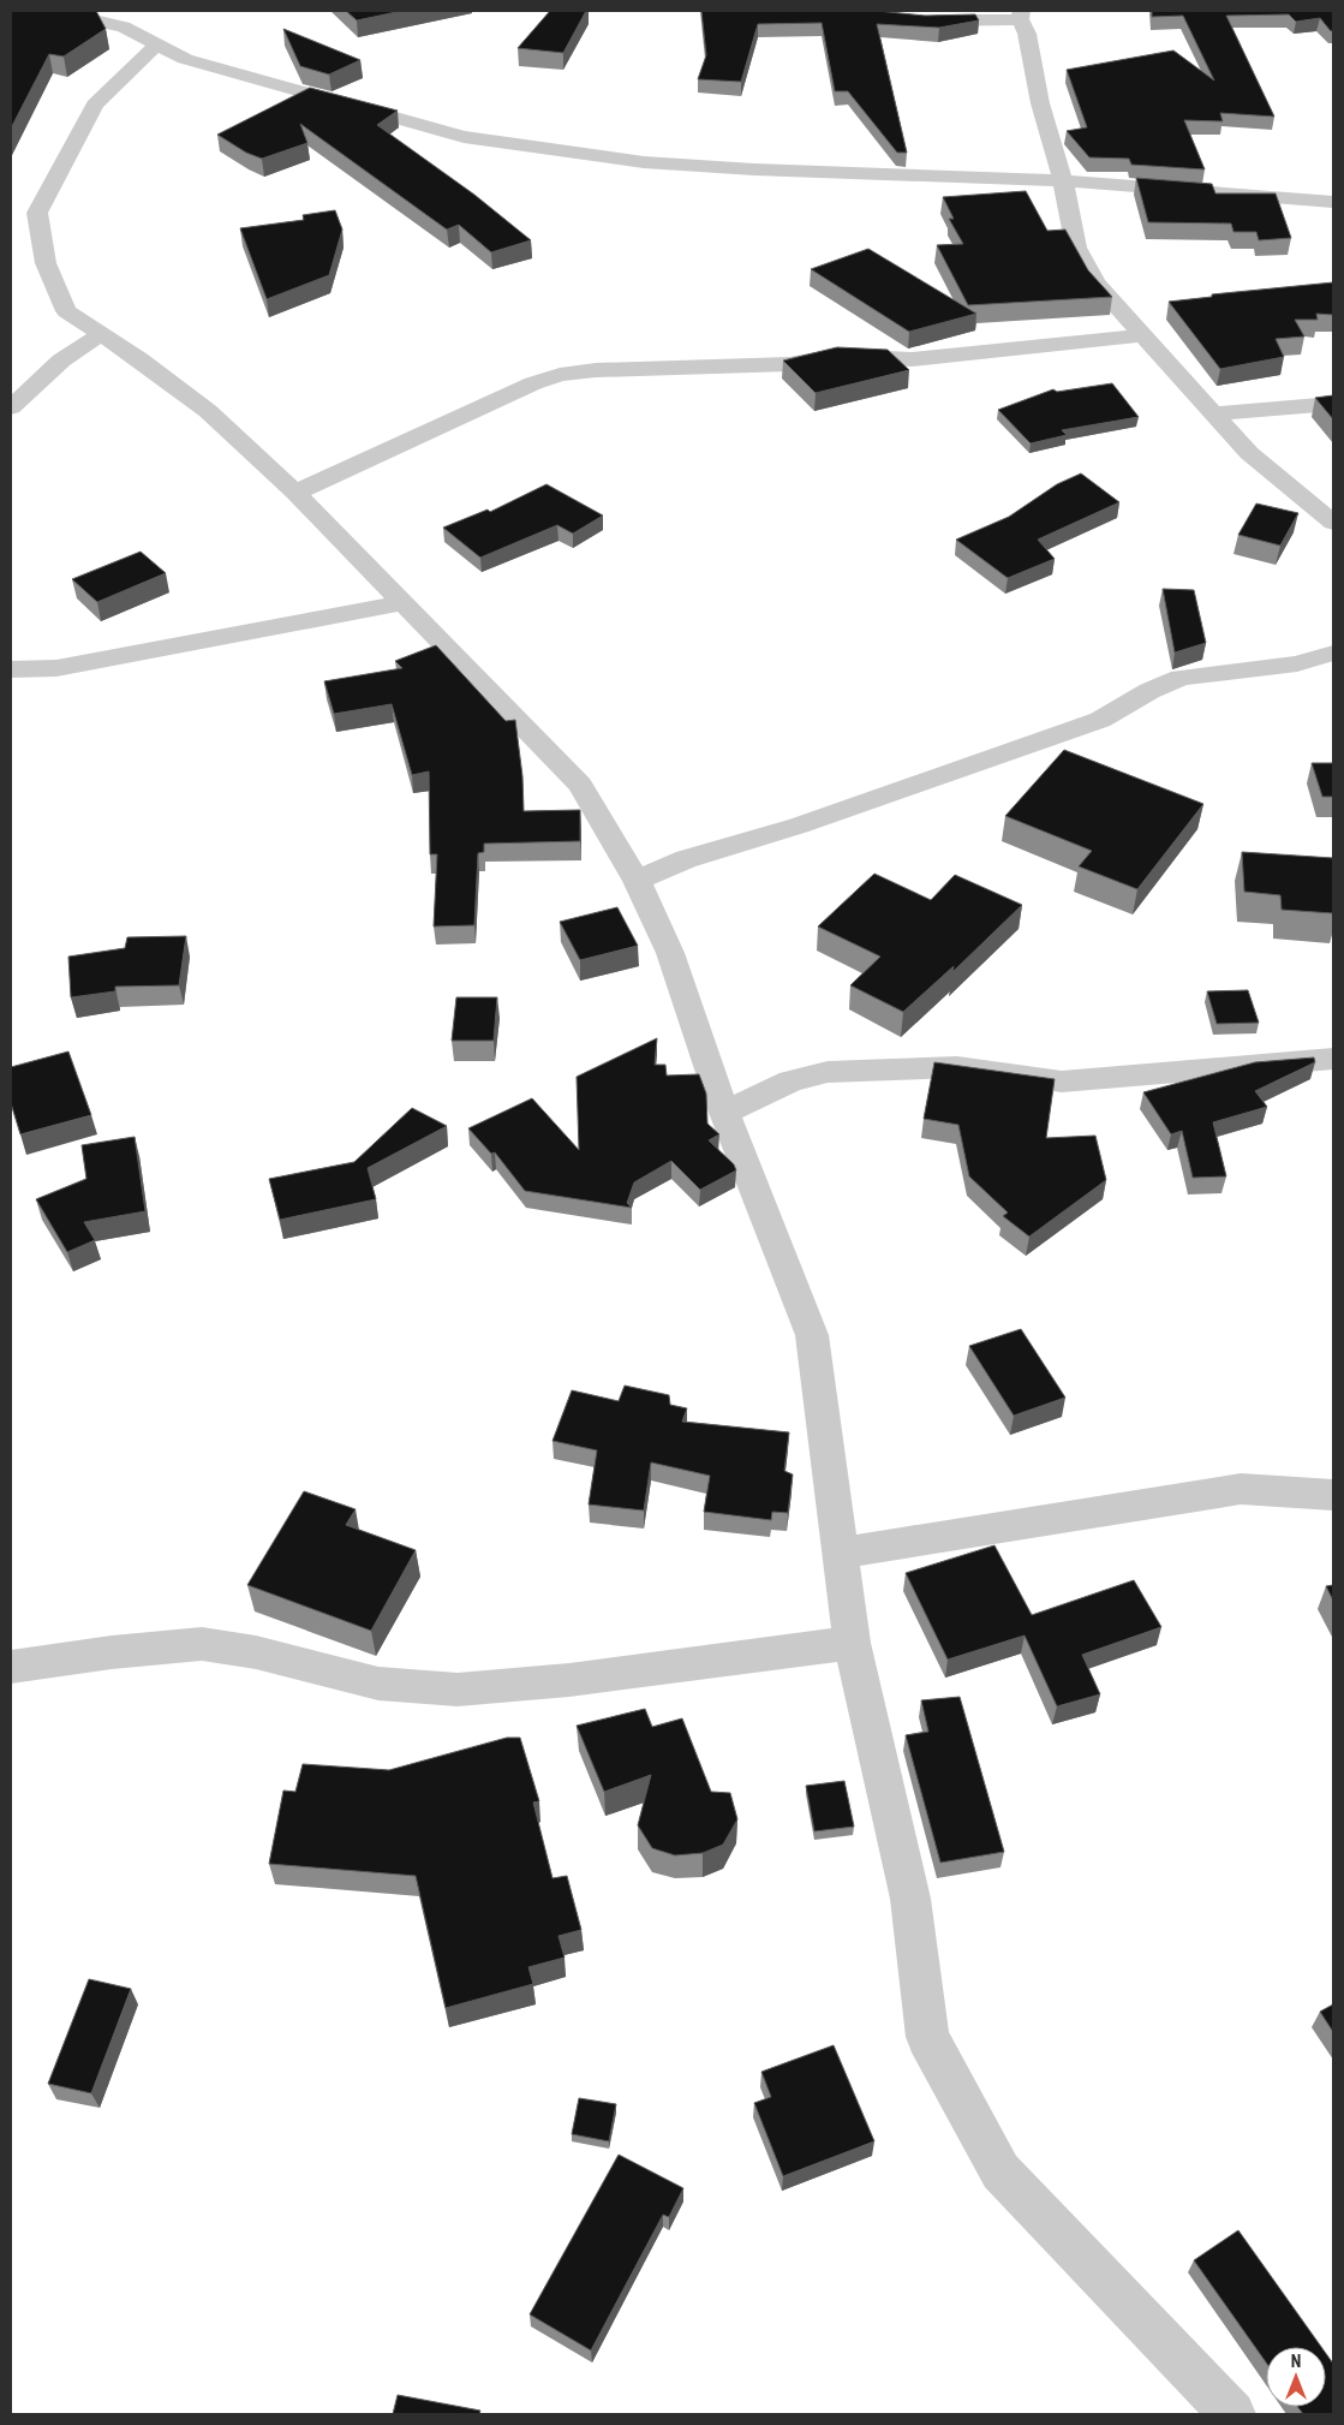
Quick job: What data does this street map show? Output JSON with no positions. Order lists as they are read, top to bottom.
{
  "north": "top"
}
